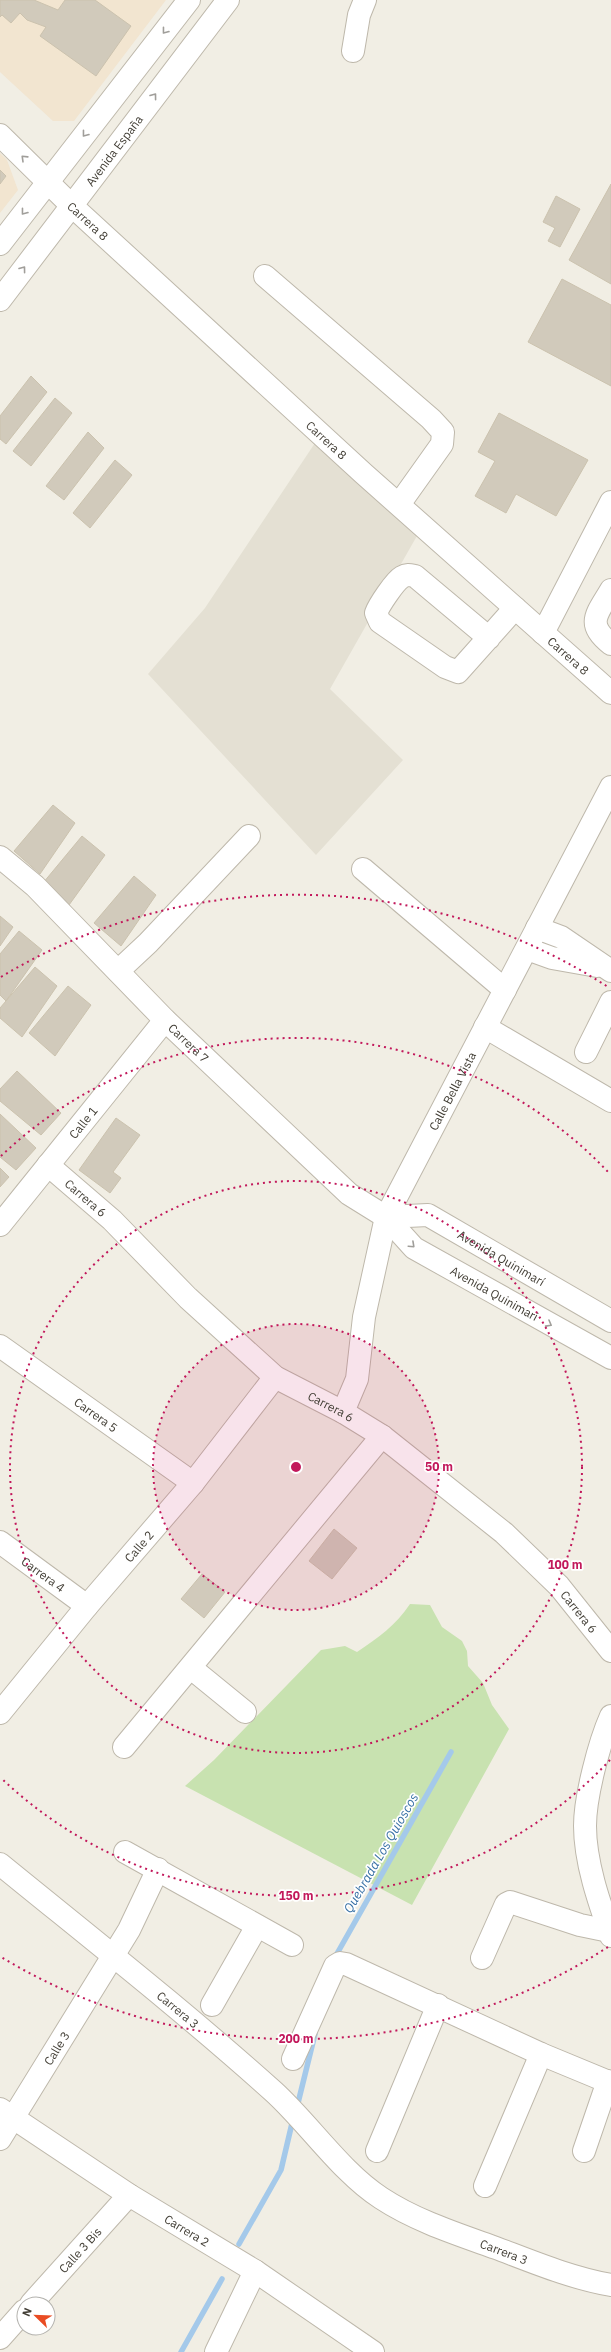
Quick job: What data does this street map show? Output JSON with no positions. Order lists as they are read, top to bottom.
{
  "streets": {
    "street": [
      "Avenida España",
      "Carrera 8",
      "Carrera 7",
      "Calle Bella Vista",
      "Calle 1",
      "Carrera 6",
      "Avenida Quinimarí",
      "Avenida Quinimari",
      "Carrera 5",
      "Calle 2",
      "Carrera 4",
      "Carrera 3",
      "Calle 3",
      "Carrera 2",
      "Calle 3 Bis"
    ]
  },
  "crossings": [
    ["Avenida España", "Carrera 8"],
    ["Carrera 7", "Calle Bella Vista"],
    ["Carrera 7", "Calle 1"],
    ["Carrera 7", "Avenida Quinimarí"],
    ["Carrera 7", "Avenida Quinimari"],
    ["Calle Bella Vista", "Carrera 6"],
    ["Calle Bella Vista", "Avenida Quinimarí"],
    ["Calle Bella Vista", "Avenida Quinimari"],
    ["Calle 1", "Carrera 6"],
    ["Carrera 6", "Calle 2"],
    ["Avenida Quinimarí", "Avenida Quinimari"],
    ["Carrera 5", "Calle 2"],
    ["Calle 2", "Carrera 4"],
    ["Carrera 3", "Calle 3"],
    ["Calle 3", "Carrera 2"],
    ["Carrera 2", "Calle 3 Bis"]
  ],
  "one_way": ["Avenida Quinimari"],
  "water": ["Quebrada Los Quioscos"],
  "north": "top left",
  "rings": [
    "50 m",
    "100 m",
    "150 m",
    "200 m"
  ]
}
